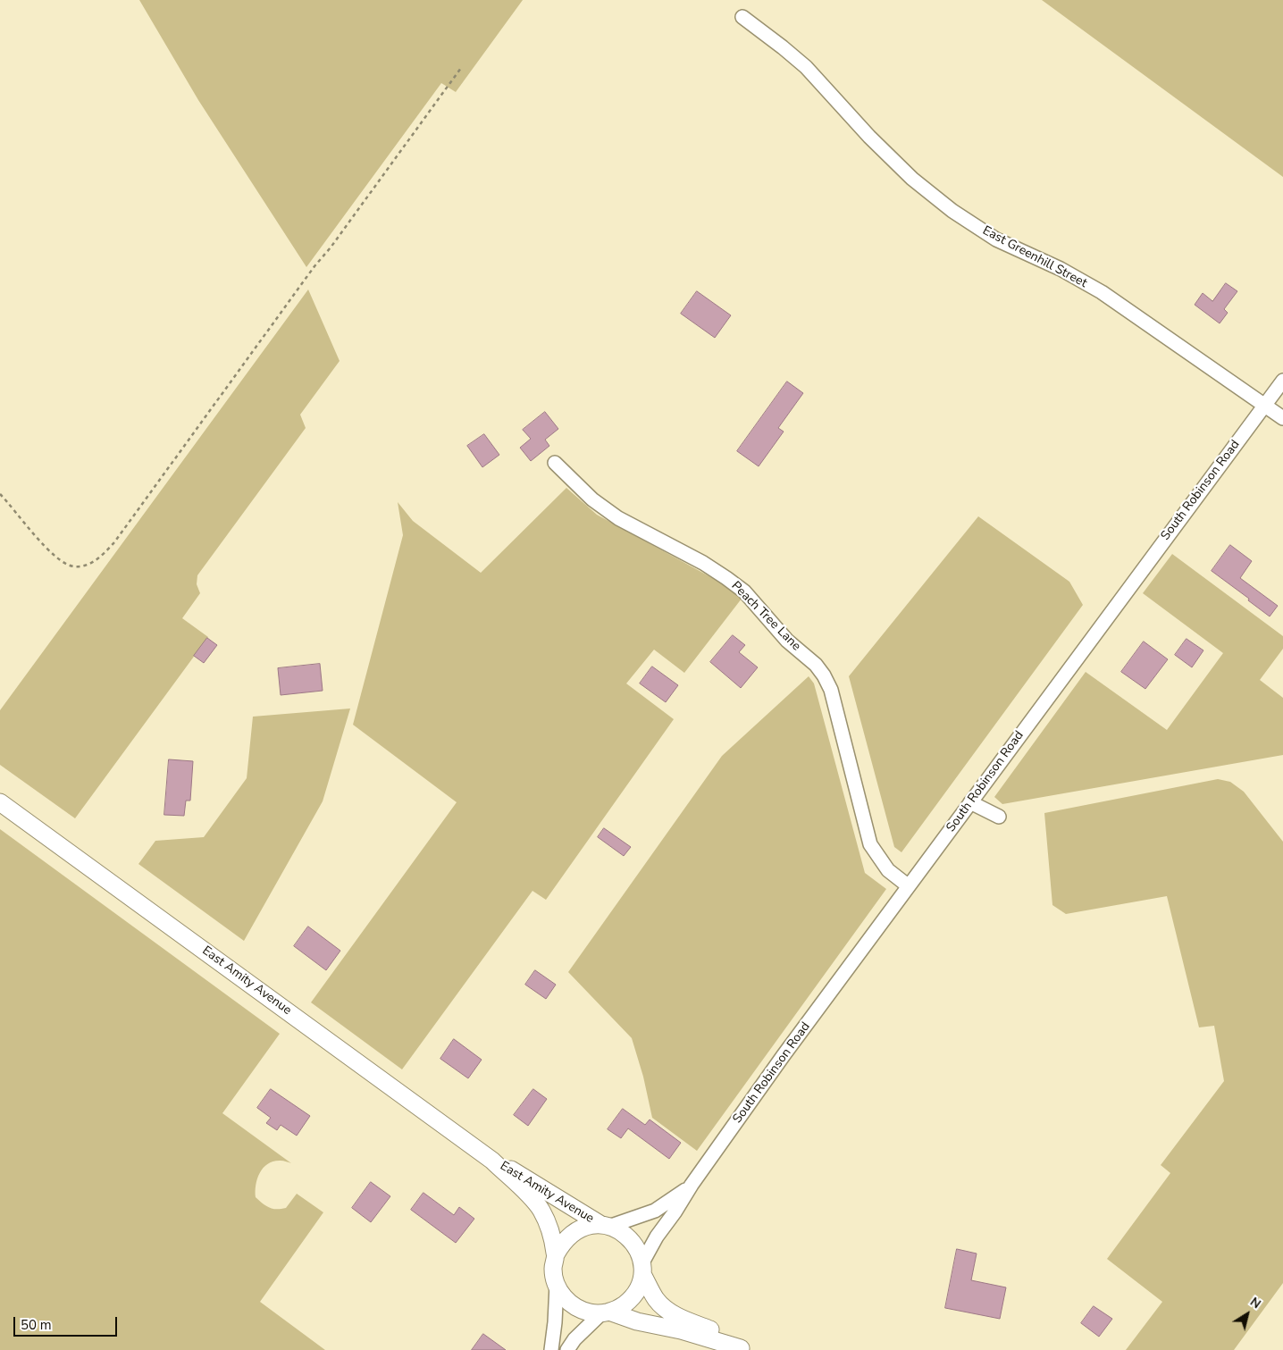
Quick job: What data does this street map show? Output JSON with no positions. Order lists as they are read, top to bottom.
{
  "streets": {
    "main road": ["East Amity Avenue"],
    "street": ["East Greenhill Street", "South Robinson Road", "Peach Tree Lane"]
  },
  "crossings": [
    ["East Greenhill Street", "South Robinson Road"],
    ["South Robinson Road", "Peach Tree Lane"],
    ["South Robinson Road", "East Amity Avenue"]
  ],
  "scale_bar": "50 m",
  "north": "top right"
}
